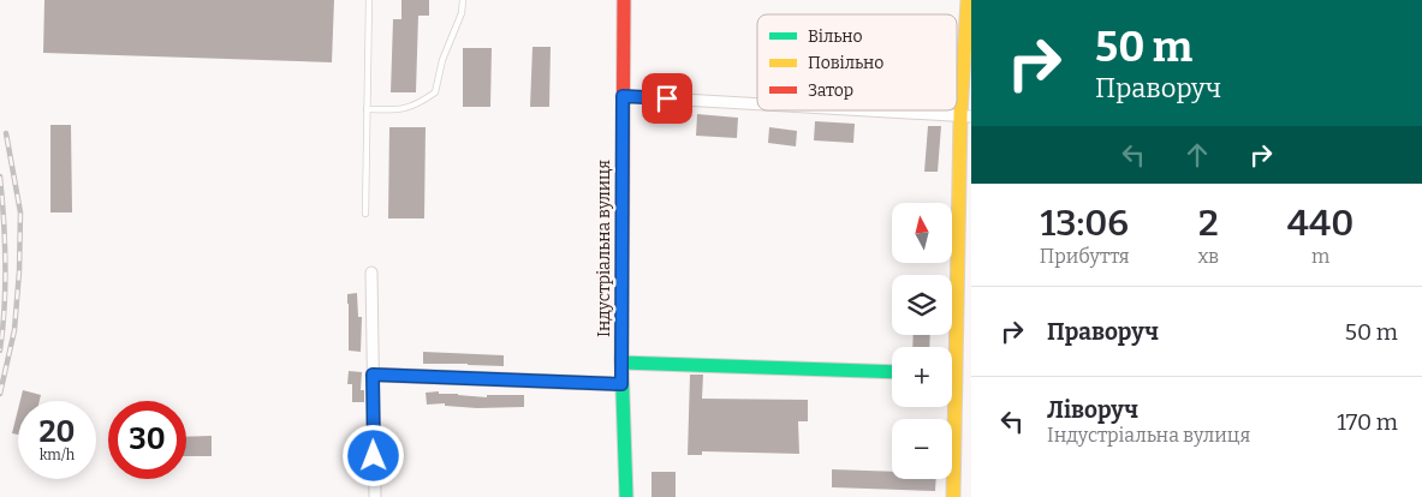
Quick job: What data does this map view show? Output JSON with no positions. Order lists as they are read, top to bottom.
{
  "streets": {
    "street": ["Індустріальна вулиця"]
  },
  "legend": ["Вільно", "Повільно", "Затор"],
  "north": "top",
  "page": {
    "turn": ["50 m", "Праворуч"],
    "eta": [
      "13:06",
      "Прибуття",
      "2",
      "хв",
      "440",
      "m"
    ],
    "map_buttons": ["+", "−"],
    "list": [
      {
        "name": "Праворуч",
        "value": "50 m"
      },
      {
        "name": "Ліворуч",
        "note": "Індустріальна вулиця",
        "value": "170 m"
      }
    ],
    "speed": "20 km/h",
    "limit": "30"
  }
}
